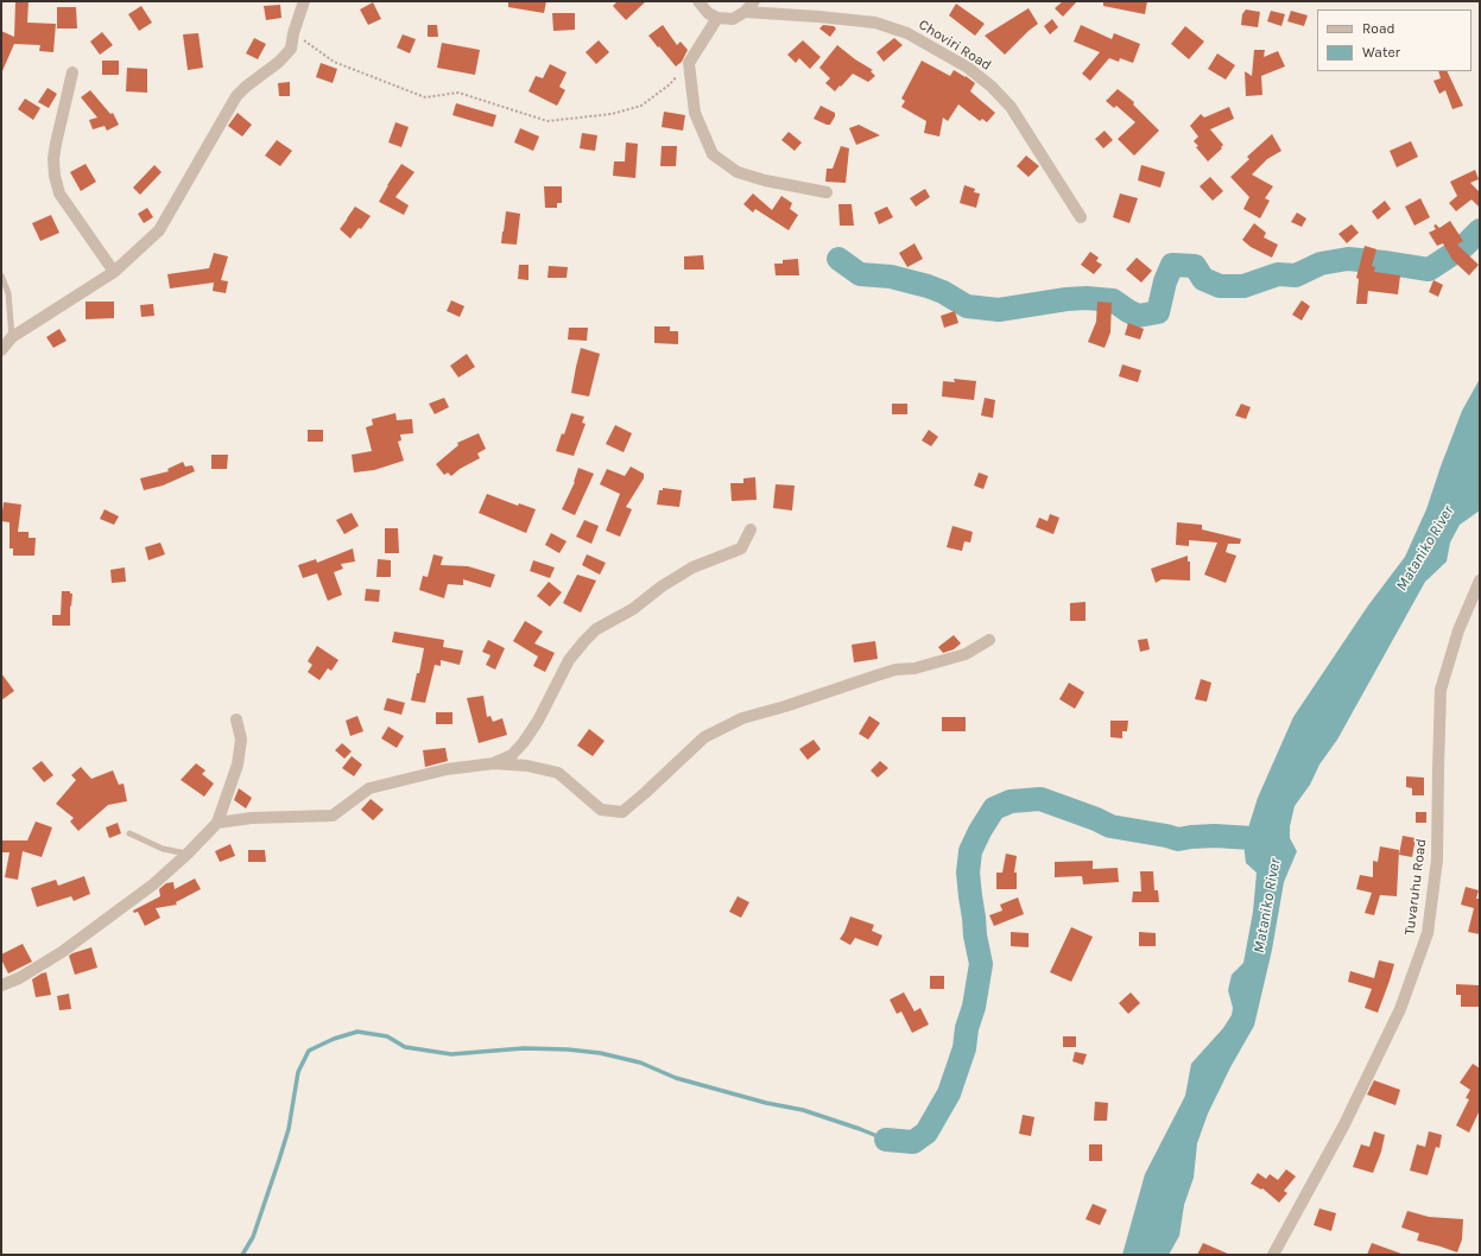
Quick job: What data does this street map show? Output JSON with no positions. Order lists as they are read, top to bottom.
{
  "streets": {
    "street": ["Choviri Road", "Tuvaruhu Road"]
  },
  "water": ["Mataniko River"],
  "legend": ["Road", "Water"]
}
